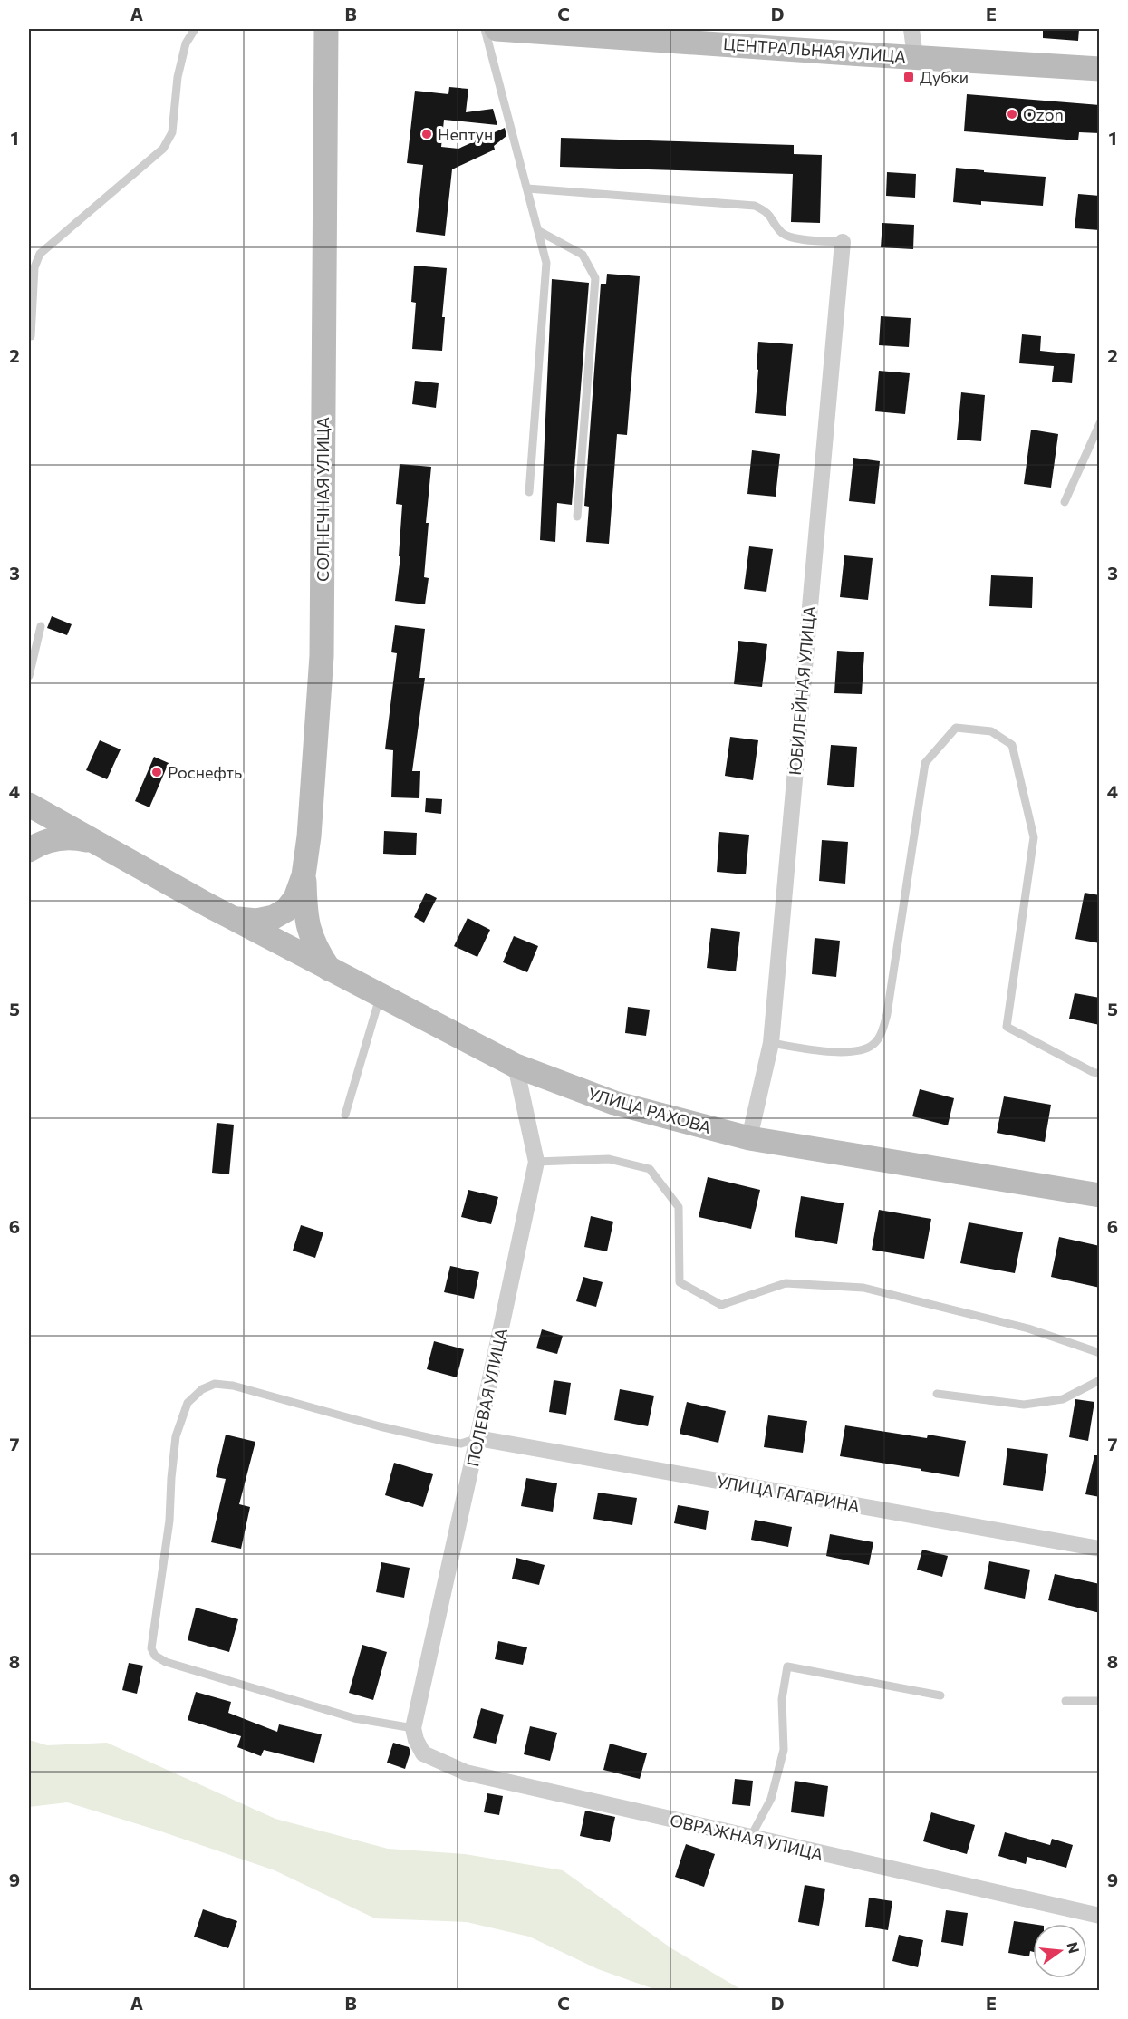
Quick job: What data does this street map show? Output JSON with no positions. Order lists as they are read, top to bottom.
{
  "streets": {
    "main road": ["ЦЕНТРАЛЬНАЯ УЛИЦА", "СОЛНЕЧНАЯ УЛИЦА", "УЛИЦА РАХОВА"],
    "street": [
      "ЮБИЛЕЙНАЯ УЛИЦА",
      "ПОЛЕВАЯ УЛИЦА",
      "УЛИЦА ГАГАРИНА",
      "ОВРАЖНАЯ УЛИЦА"
    ]
  },
  "crossings": [
    ["СОЛНЕЧНАЯ УЛИЦА", "УЛИЦА РАХОВА"],
    ["ЮБИЛЕЙНАЯ УЛИЦА", "УЛИЦА РАХОВА"],
    ["УЛИЦА РАХОВА", "ПОЛЕВАЯ УЛИЦА"],
    ["ПОЛЕВАЯ УЛИЦА", "УЛИЦА ГАГАРИНА"],
    ["ПОЛЕВАЯ УЛИЦА", "ОВРАЖНАЯ УЛИЦА"]
  ],
  "places": {
    "transit": ["Дубки"],
    "other": ["Ozon", "Нептун", "Роснефть"]
  },
  "north": "right",
  "grid": {
    "columns": [
      "A",
      "B",
      "C",
      "D",
      "E"
    ],
    "rows": [
      "1",
      "2",
      "3",
      "4",
      "5",
      "6",
      "7",
      "8",
      "9"
    ]
  }
}
